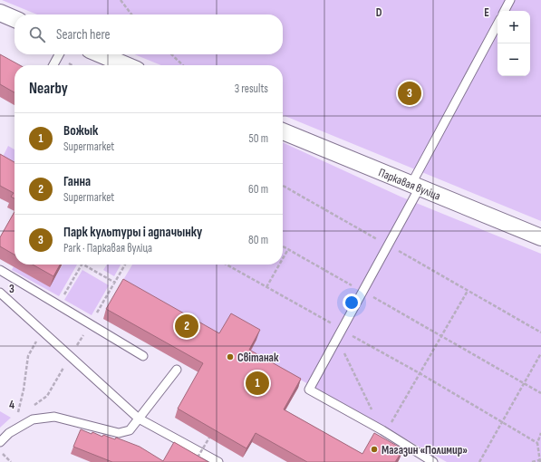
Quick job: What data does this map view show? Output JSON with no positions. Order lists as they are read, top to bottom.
{
  "streets": {
    "street": ["Паркавая вуліца"]
  },
  "places": ["Світанак", "Магазин «Полимир»"],
  "page": {
    "map_buttons": ["+", "−"],
    "search": "Search here",
    "heading": ["Nearby", "3 results"],
    "pins": ["3", "2", "1"],
    "list": [
      {
        "mark": "1",
        "name": "Вожык",
        "note": "Supermarket",
        "value": "50 m"
      },
      {
        "mark": "2",
        "name": "Ганна",
        "note": "Supermarket",
        "value": "60 m"
      },
      {
        "mark": "3",
        "name": "Парк культуры і адпачынку",
        "note": "Park · Паркавая вуліца",
        "value": "80 m"
      }
    ]
  },
  "grid": {
    "columns": ["D", "E"],
    "rows": ["3", "4"]
  }
}
